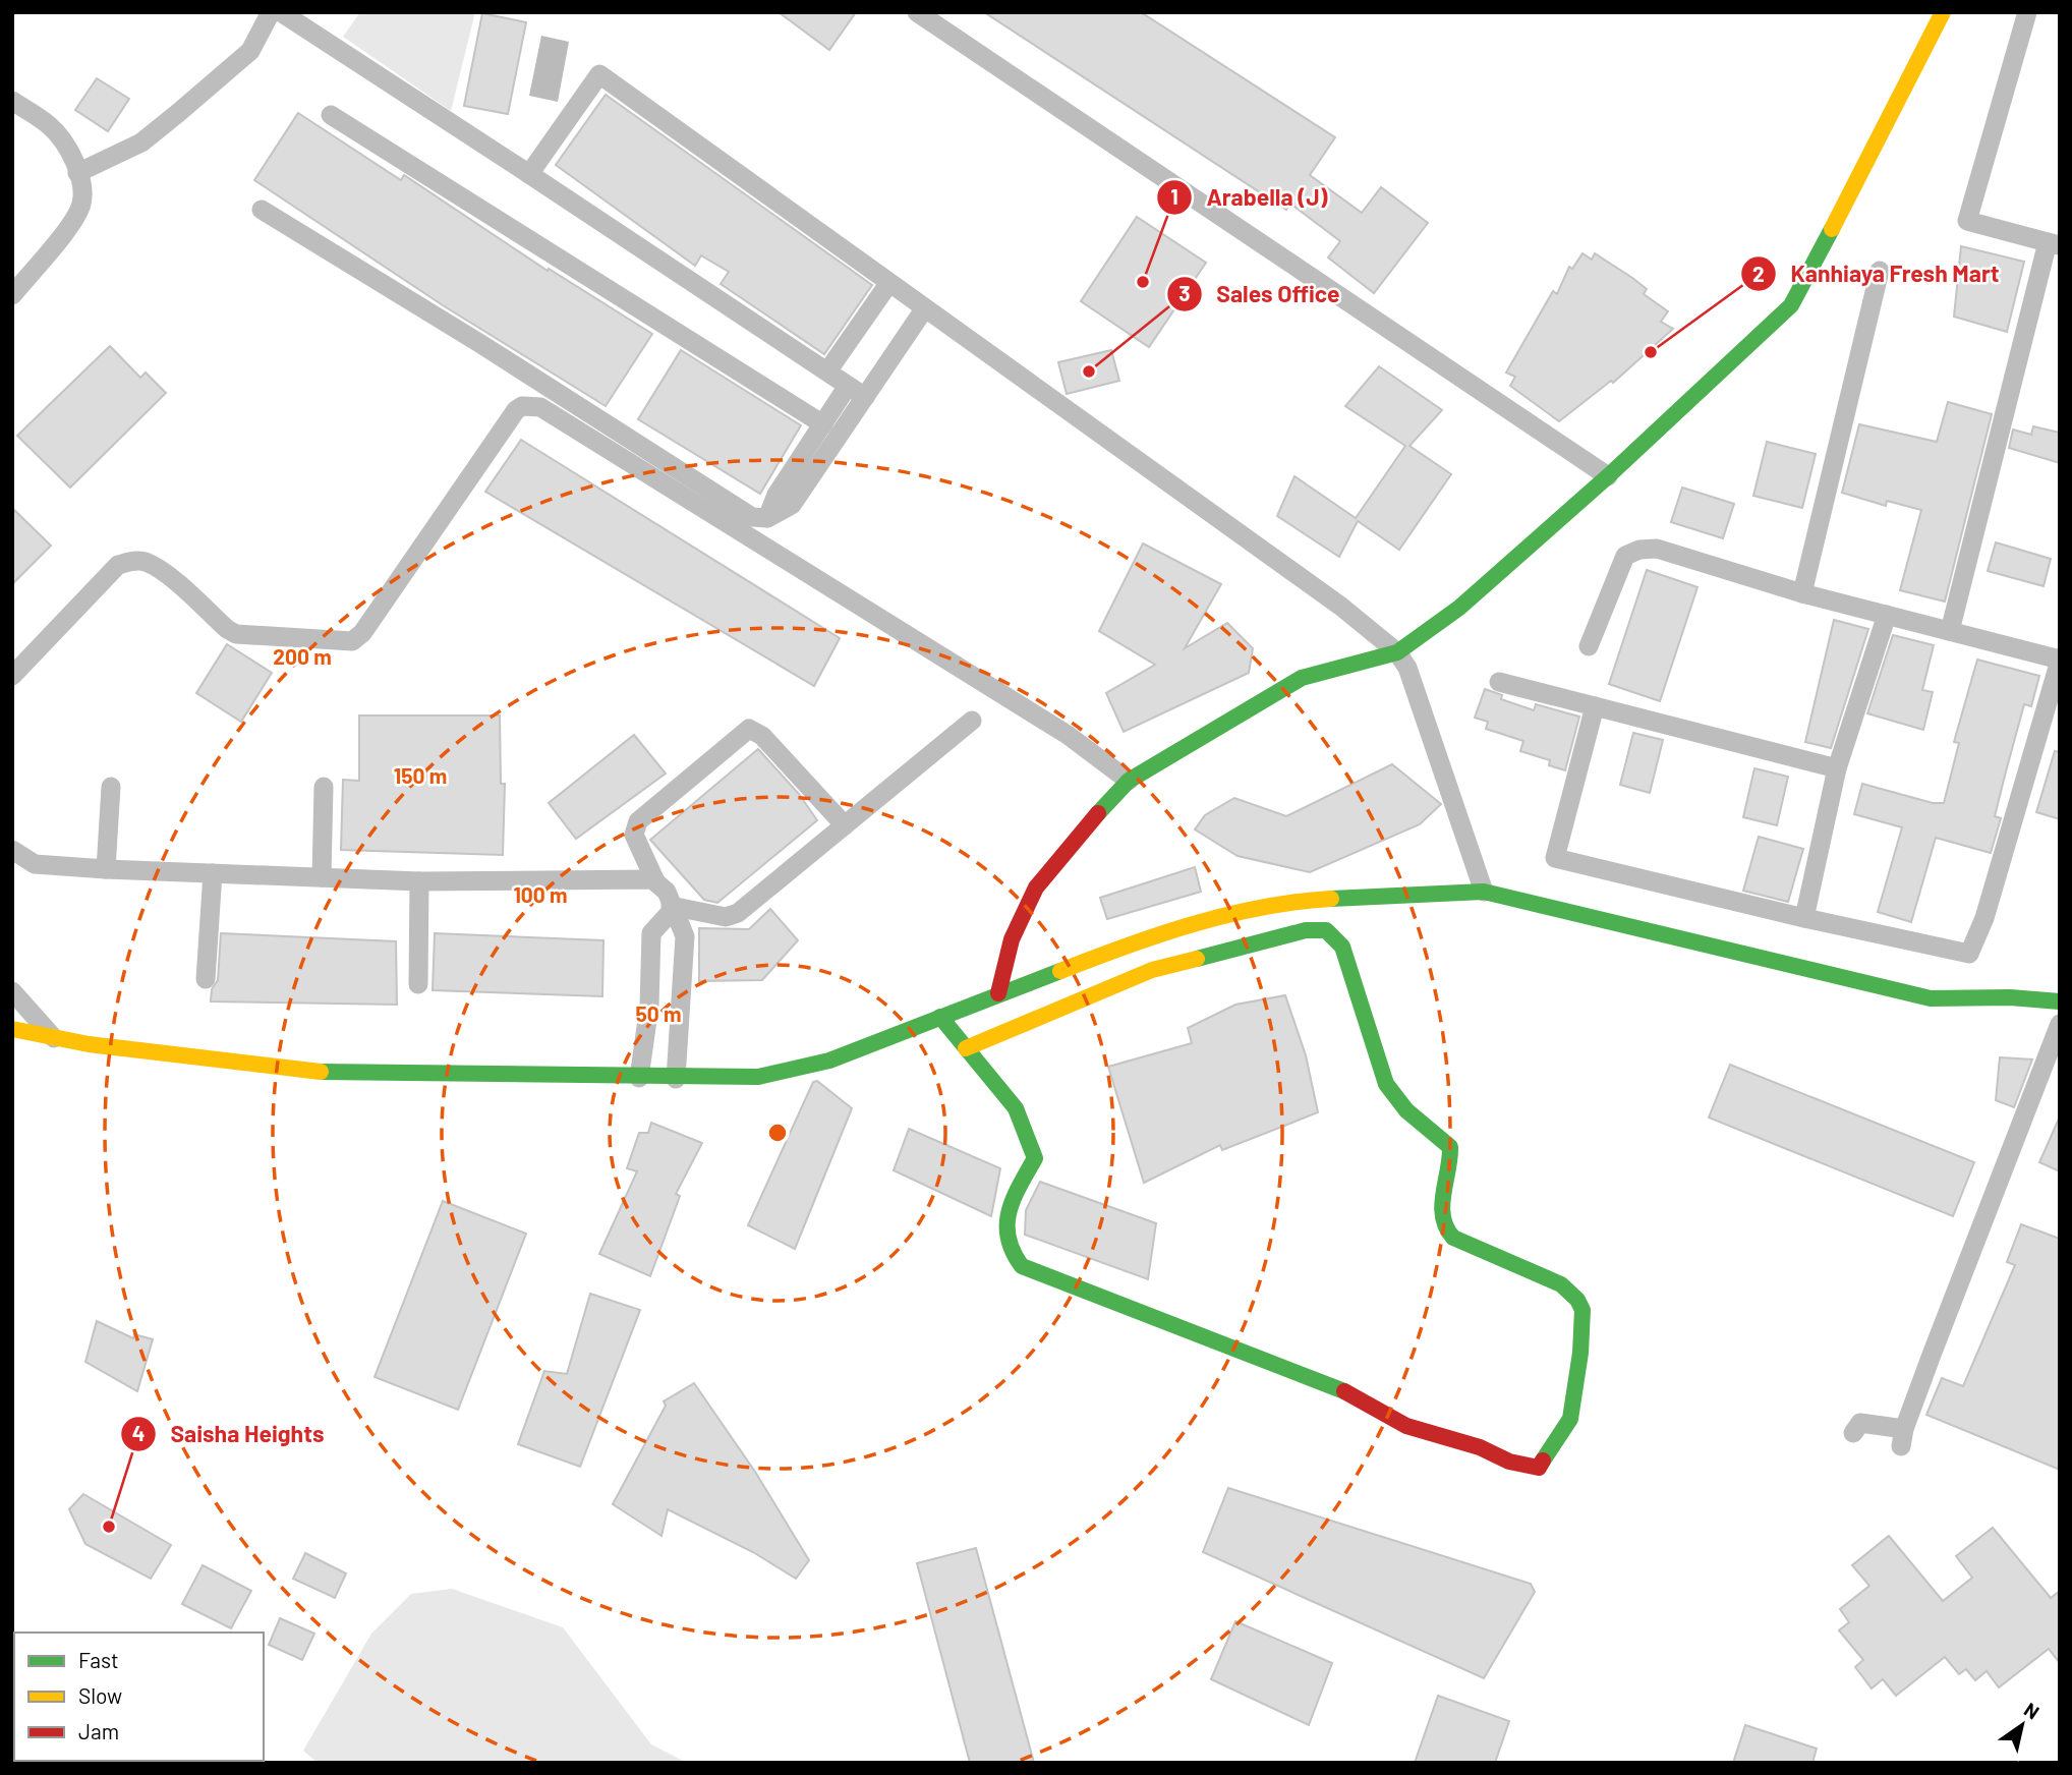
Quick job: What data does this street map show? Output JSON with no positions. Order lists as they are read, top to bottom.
{
  "places": [
    "Arabella (J)",
    "Kanhiaya Fresh Mart",
    "Sales Office",
    "Saisha Heights"
  ],
  "legend": ["Fast", "Slow", "Jam"],
  "north": "top right",
  "rings": [
    "200 m",
    "150 m",
    "100 m",
    "50 m"
  ]
}
